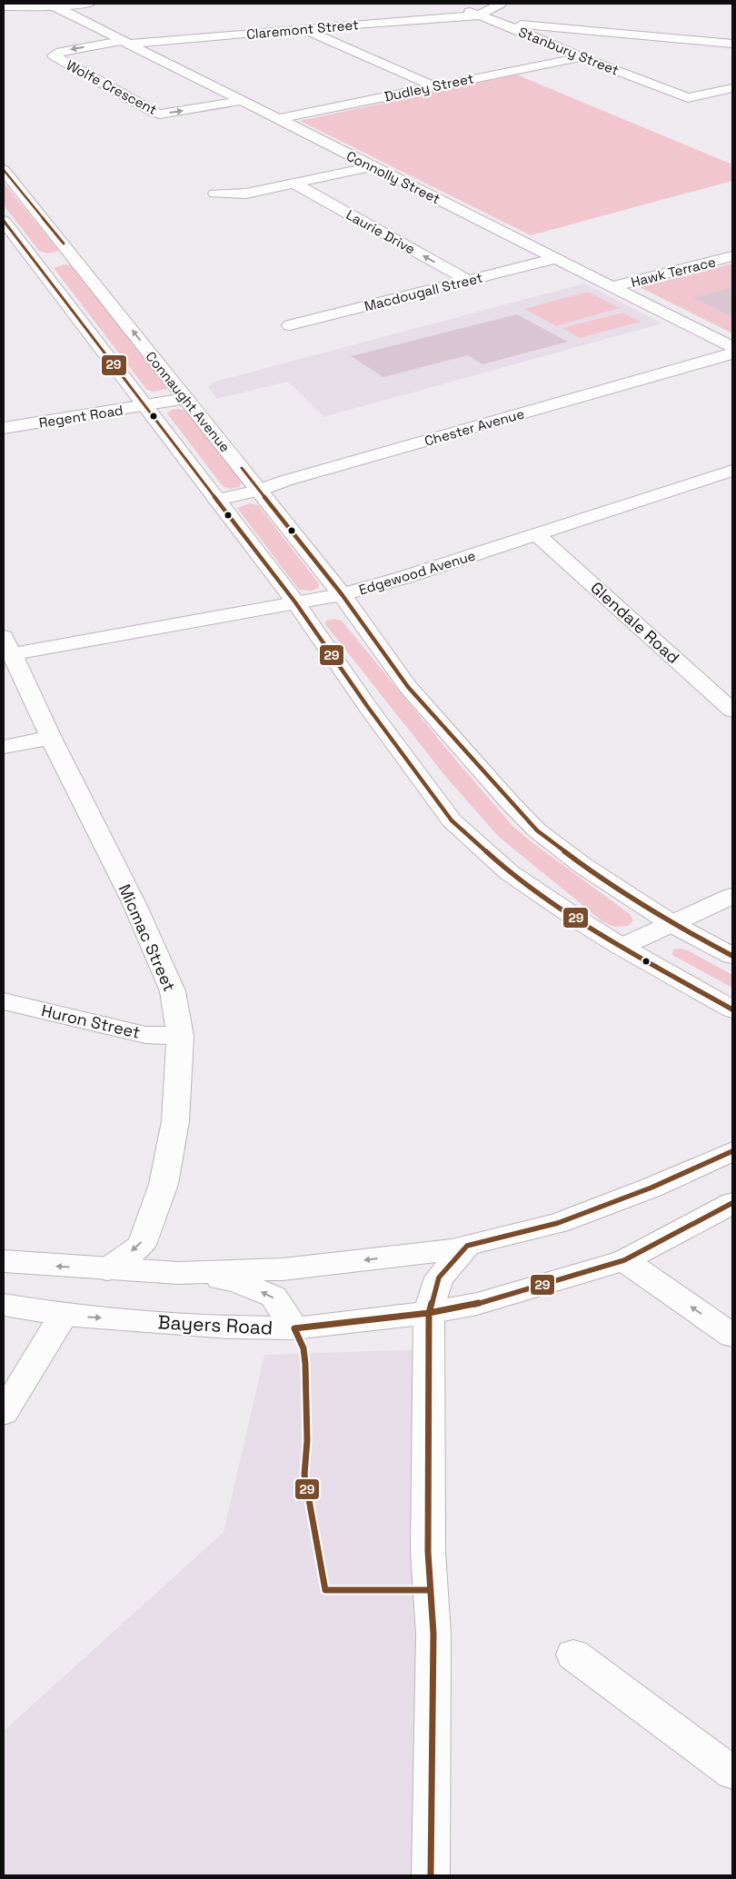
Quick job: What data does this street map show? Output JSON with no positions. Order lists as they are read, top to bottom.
{
  "streets": {
    "street": [
      "Claremont Street",
      "Stanbury Street",
      "Wolfe Crescent",
      "Dudley Street",
      "Connolly Street",
      "Laurie Drive",
      "Hawk Terrace",
      "Macdougall Street",
      "Connaught Avenue",
      "Regent Road",
      "Chester Avenue",
      "Edgewood Avenue",
      "Glendale Road",
      "Micmac Street",
      "Huron Street",
      "Bayers Road"
    ]
  },
  "crossings": [
    ["Claremont Street", "Stanbury Street"],
    ["Claremont Street", "Wolfe Crescent"],
    ["Claremont Street", "Connolly Street"],
    ["Stanbury Street", "Dudley Street"],
    ["Wolfe Crescent", "Connolly Street"],
    ["Dudley Street", "Connolly Street"],
    ["Connolly Street", "Hawk Terrace"],
    ["Connolly Street", "Macdougall Street"],
    ["Laurie Drive", "Macdougall Street"],
    ["Connaught Avenue", "Regent Road"],
    ["Connaught Avenue", "Chester Avenue"],
    ["Connaught Avenue", "Edgewood Avenue"],
    ["Edgewood Avenue", "Glendale Road"],
    ["Edgewood Avenue", "Micmac Street"],
    ["Micmac Street", "Huron Street"]
  ],
  "one_way": ["Micmac Street"],
  "lines": ["transit line 29"]
}
